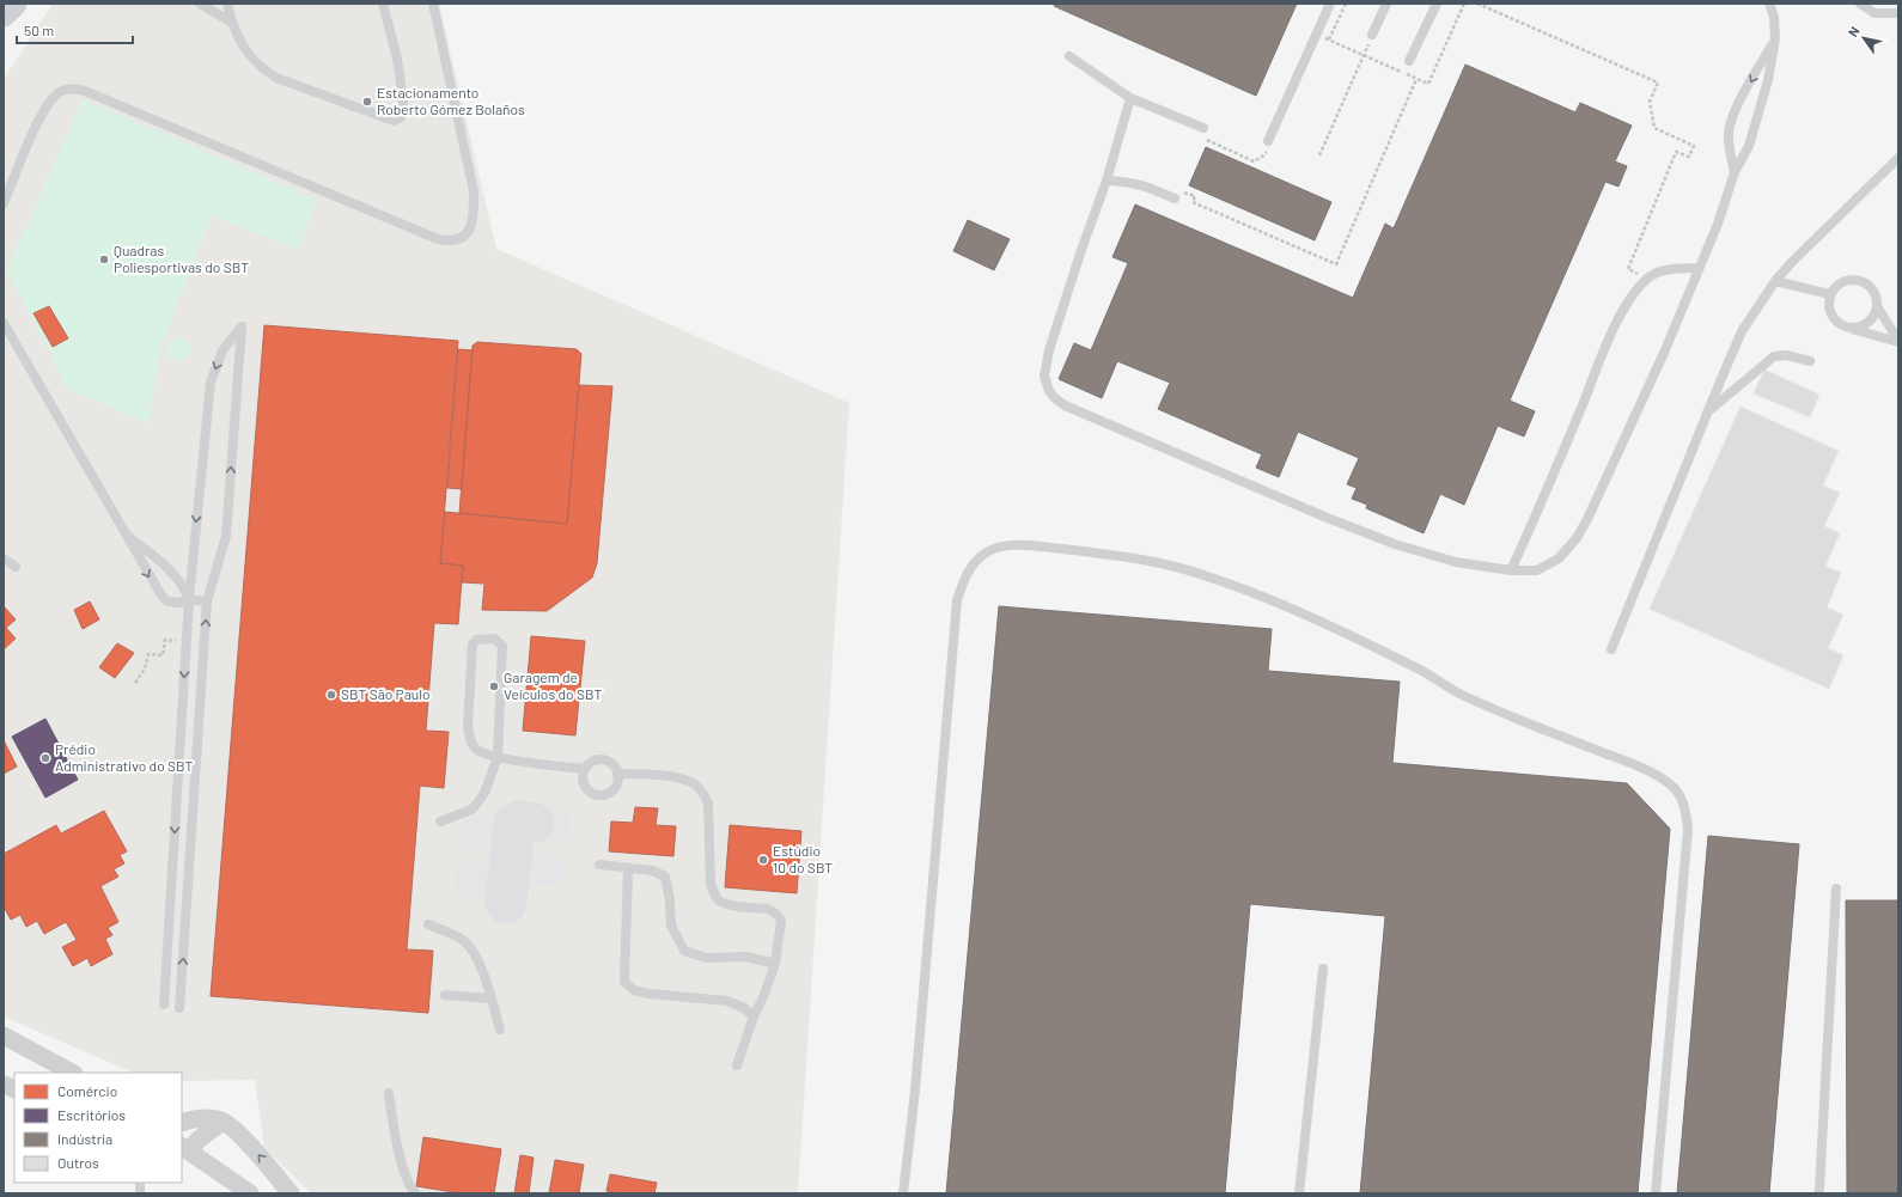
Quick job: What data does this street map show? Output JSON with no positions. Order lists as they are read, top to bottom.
{
  "places": [
    "Estacionamento Roberto Gómez Bolaños",
    "Quadras Poliesportivas do SBT",
    "Garagem de Veículos do SBT",
    "SBT São Paulo",
    "Prédio Administrativo do SBT",
    "Estúdio 10 do SBT"
  ],
  "legend": [
    "Comércio",
    "Escritórios",
    "Indústria",
    "Outros"
  ],
  "scale_bar": "50 m",
  "north": "top left"
}
